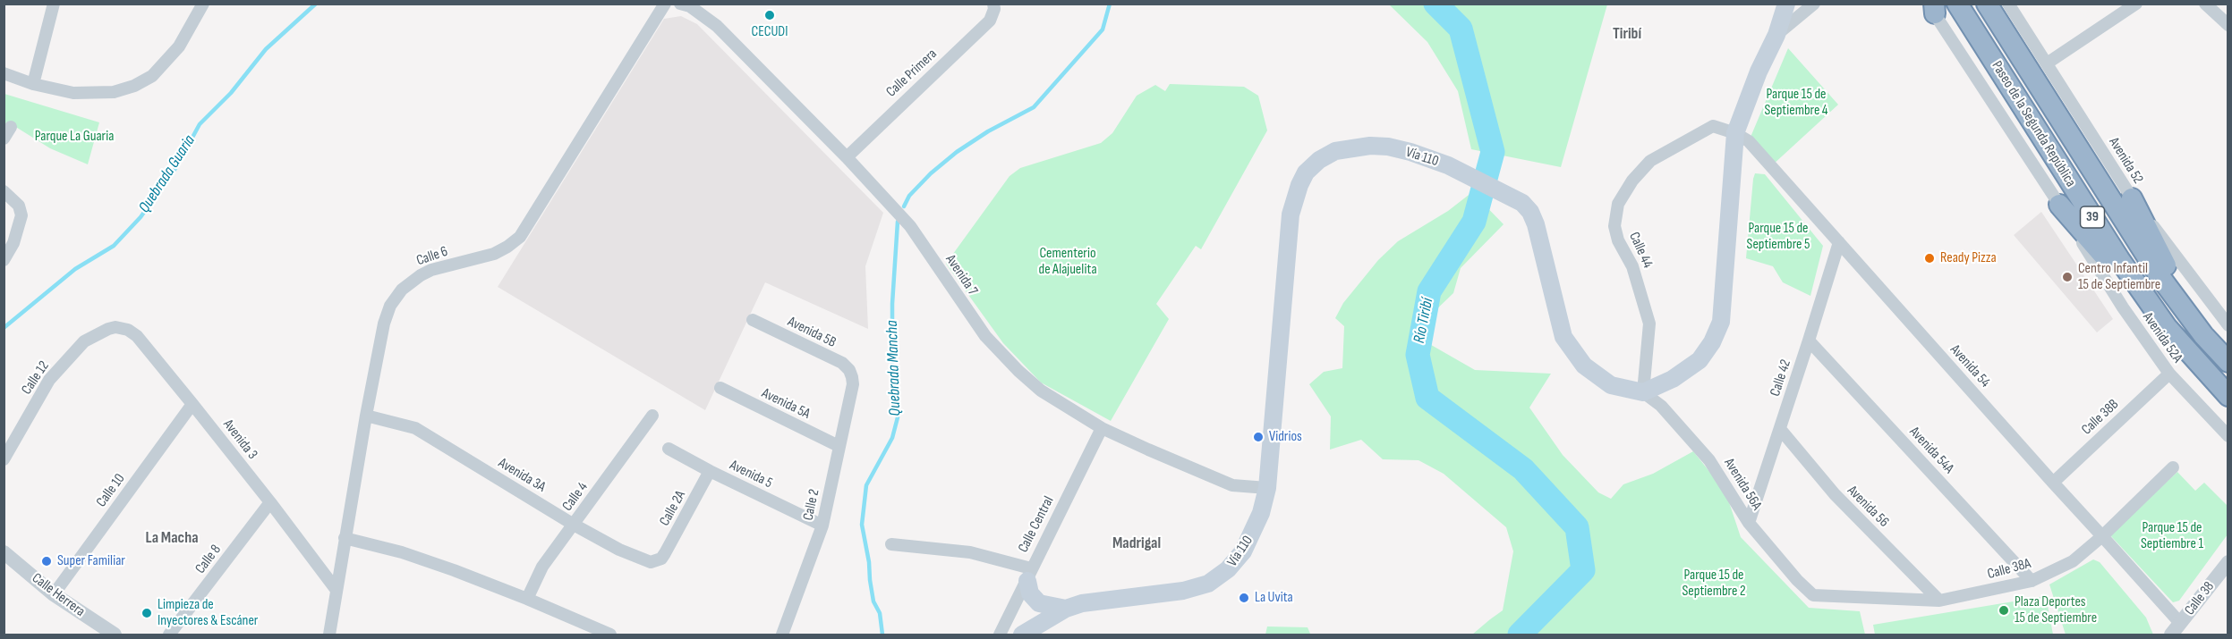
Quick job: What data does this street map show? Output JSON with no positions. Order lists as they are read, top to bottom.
{
  "streets": {
    "highway": ["Paseo de la Segunda República", "39"],
    "main road": ["Vía 110"],
    "street": [
      "Calle Primera",
      "Avenida 52",
      "Calle 44",
      "Calle 6",
      "Avenida 7",
      "Avenida 5B",
      "Avenida 52A",
      "Avenida 54",
      "Calle 12",
      "Calle 42",
      "Avenida 5A",
      "Calle 38B",
      "Avenida 3",
      "Avenida 54A",
      "Avenida 5",
      "Avenida 3A",
      "Avenida 56A",
      "Calle 10",
      "Calle 4",
      "Calle 2",
      "Avenida 56",
      "Calle 2A",
      "Calle Central",
      "Calle 8",
      "Calle 38A",
      "Calle Herrera",
      "Calle 38"
    ]
  },
  "crossings": [
    ["Calle Primera", "Avenida 7"],
    ["Paseo de la Segunda República", "Avenida 52"],
    ["Vía 110", "Calle 44"],
    ["Vía 110", "Avenida 7"],
    ["Vía 110", "Avenida 56A"],
    ["Calle 44", "Avenida 54"],
    ["Calle 44", "Avenida 56A"],
    ["Calle 6", "Avenida 3"],
    ["Calle 6", "Avenida 3A"],
    ["Avenida 7", "Calle Central"],
    ["Avenida 5B", "Calle 2"],
    ["Avenida 52A", "Calle 38B"],
    ["Avenida 54", "Calle 42"],
    ["Avenida 54", "Calle 38B"],
    ["Avenida 54", "Calle 38A"],
    ["Avenida 54", "Calle 38"],
    ["Calle 12", "Avenida 3"],
    ["Calle 42", "Avenida 54A"],
    ["Calle 42", "Avenida 56A"],
    ["Calle 42", "Avenida 56"],
    ["Avenida 5A", "Calle 2"],
    ["Avenida 3", "Calle 10"],
    ["Avenida 3", "Calle 8"],
    ["Avenida 54A", "Calle 38A"],
    ["Avenida 5", "Calle 2"],
    ["Avenida 5", "Calle 2A"],
    ["Avenida 3A", "Calle 4"],
    ["Avenida 3A", "Calle 2A"],
    ["Avenida 56A", "Calle 38A"],
    ["Calle 10", "Calle Herrera"],
    ["Avenida 56", "Calle 38A"]
  ],
  "districts": ["Tiribí", "La Macha", "Madrigal"],
  "water": ["Quebrada Guaria", "Río Tiribí", "Quebrada Mancha"],
  "parks": [
    "Parque 15 de Septiembre 4",
    "Parque La Guaria",
    "Parque 15 de Septiembre 5",
    "Cementerio de Alajuelita",
    "Parque 15 de Septiembre 1",
    "Parque 15 de Septiembre 2"
  ],
  "places": [
    "CECUDI",
    "Ready Pizza",
    "Centro Infantil 15 de Septiembre",
    "Vidrios",
    "Super Familiar",
    "La Uvita",
    "Plaza Deportes 15 de Septiembre",
    "Limpieza de Inyectores & Escáner"
  ]
}
